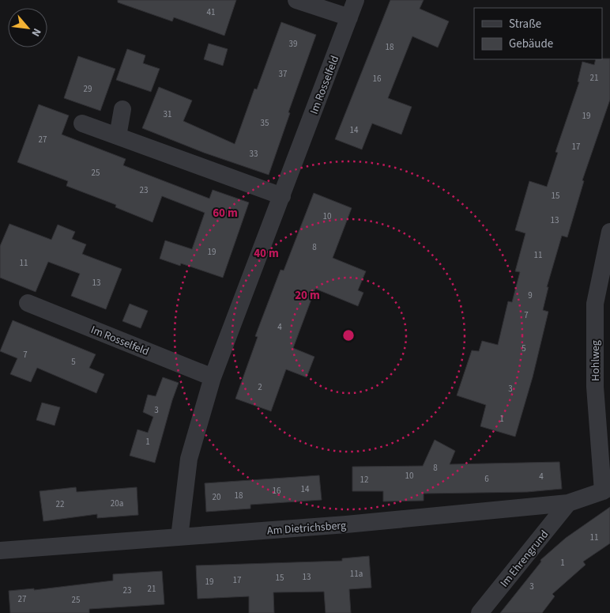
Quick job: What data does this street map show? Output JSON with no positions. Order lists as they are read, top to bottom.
{
  "streets": {
    "street": [
      "Im Rosselfeld",
      "Hohlweg",
      "Am Dietrichsberg",
      "Im Ehrengrund"
    ]
  },
  "crossings": [
    ["Im Rosselfeld", "Am Dietrichsberg"],
    ["Hohlweg", "Am Dietrichsberg"],
    ["Am Dietrichsberg", "Im Ehrengrund"]
  ],
  "house_numbers": [
    "41",
    "39",
    "18",
    "37",
    "21",
    "16",
    "29",
    "31",
    "19",
    "35",
    "14",
    "27",
    "17",
    "33",
    "25",
    "23",
    "15",
    "10",
    "13",
    "8",
    "19",
    "11",
    "11",
    "13",
    "9",
    "7",
    "4",
    "5",
    "7",
    "5",
    "2",
    "3",
    "3",
    "1",
    "1",
    "8",
    "10",
    "4",
    "6",
    "12",
    "14",
    "16",
    "18",
    "20",
    "20a",
    "22",
    "11",
    "1",
    "11a",
    "13",
    "15",
    "17",
    "19",
    "3",
    "21",
    "23",
    "27",
    "25"
  ],
  "legend": ["Straße", "Gebäude"],
  "north": "bottom right",
  "rings": ["60 m", "40 m", "20 m"]
}
